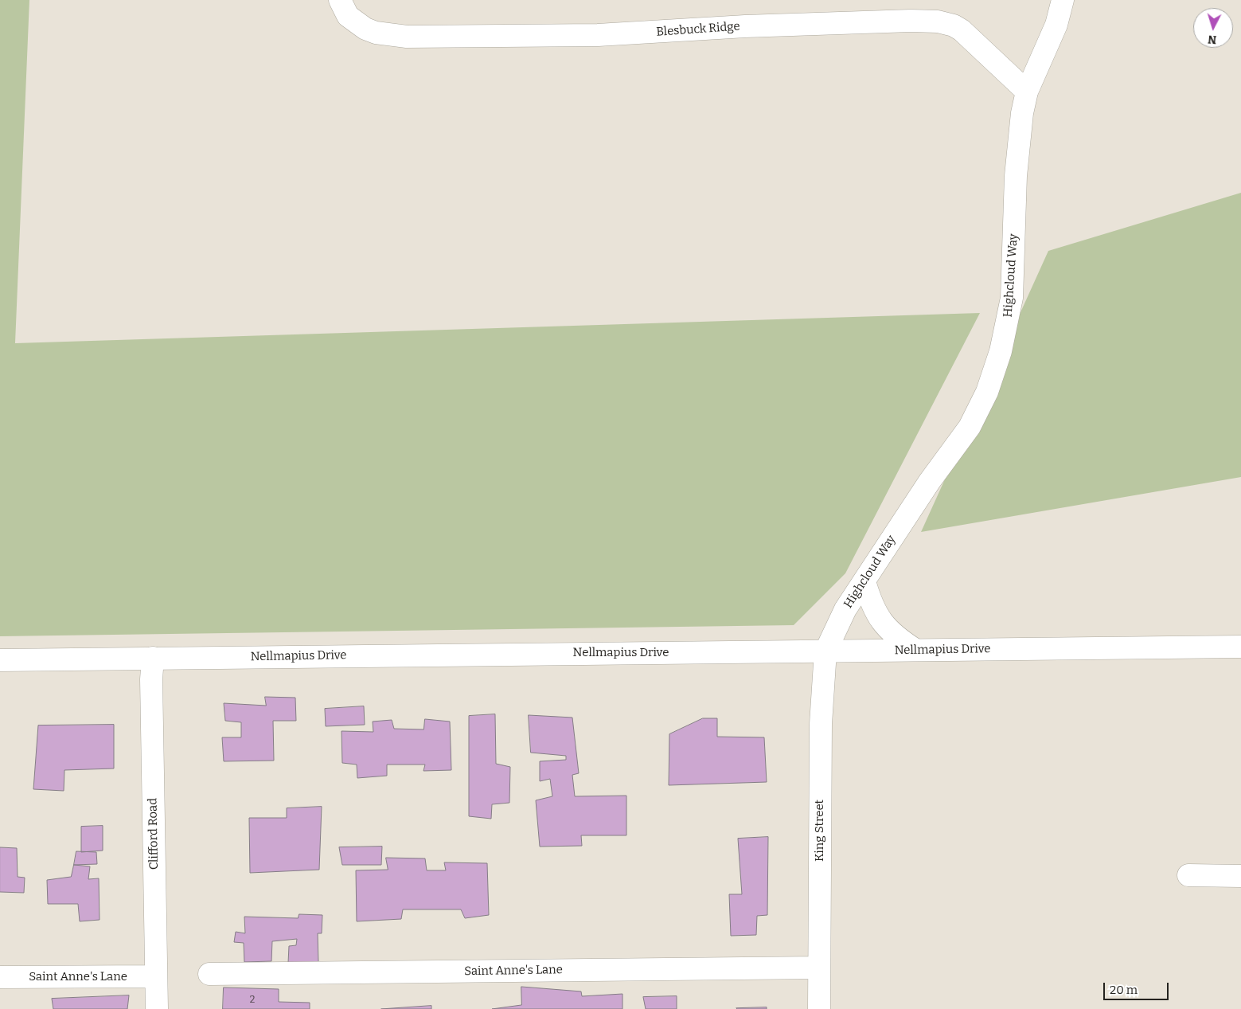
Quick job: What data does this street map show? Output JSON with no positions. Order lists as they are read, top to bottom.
{
  "streets": {
    "street": [
      "Blesbuck Ridge",
      "Highcloud Way",
      "Nellmapius Drive",
      "King Street",
      "Clifford Road",
      "Saint Anne's Lane"
    ]
  },
  "crossings": [
    ["Blesbuck Ridge", "Highcloud Way"],
    ["Highcloud Way", "Nellmapius Drive"],
    ["Highcloud Way", "King Street"],
    ["Nellmapius Drive", "King Street"],
    ["Nellmapius Drive", "Clifford Road"],
    ["King Street", "Saint Anne's Lane"],
    ["Clifford Road", "Saint Anne's Lane"]
  ],
  "house_numbers": ["2"],
  "scale_bar": "20 m",
  "north": "bottom"
}
